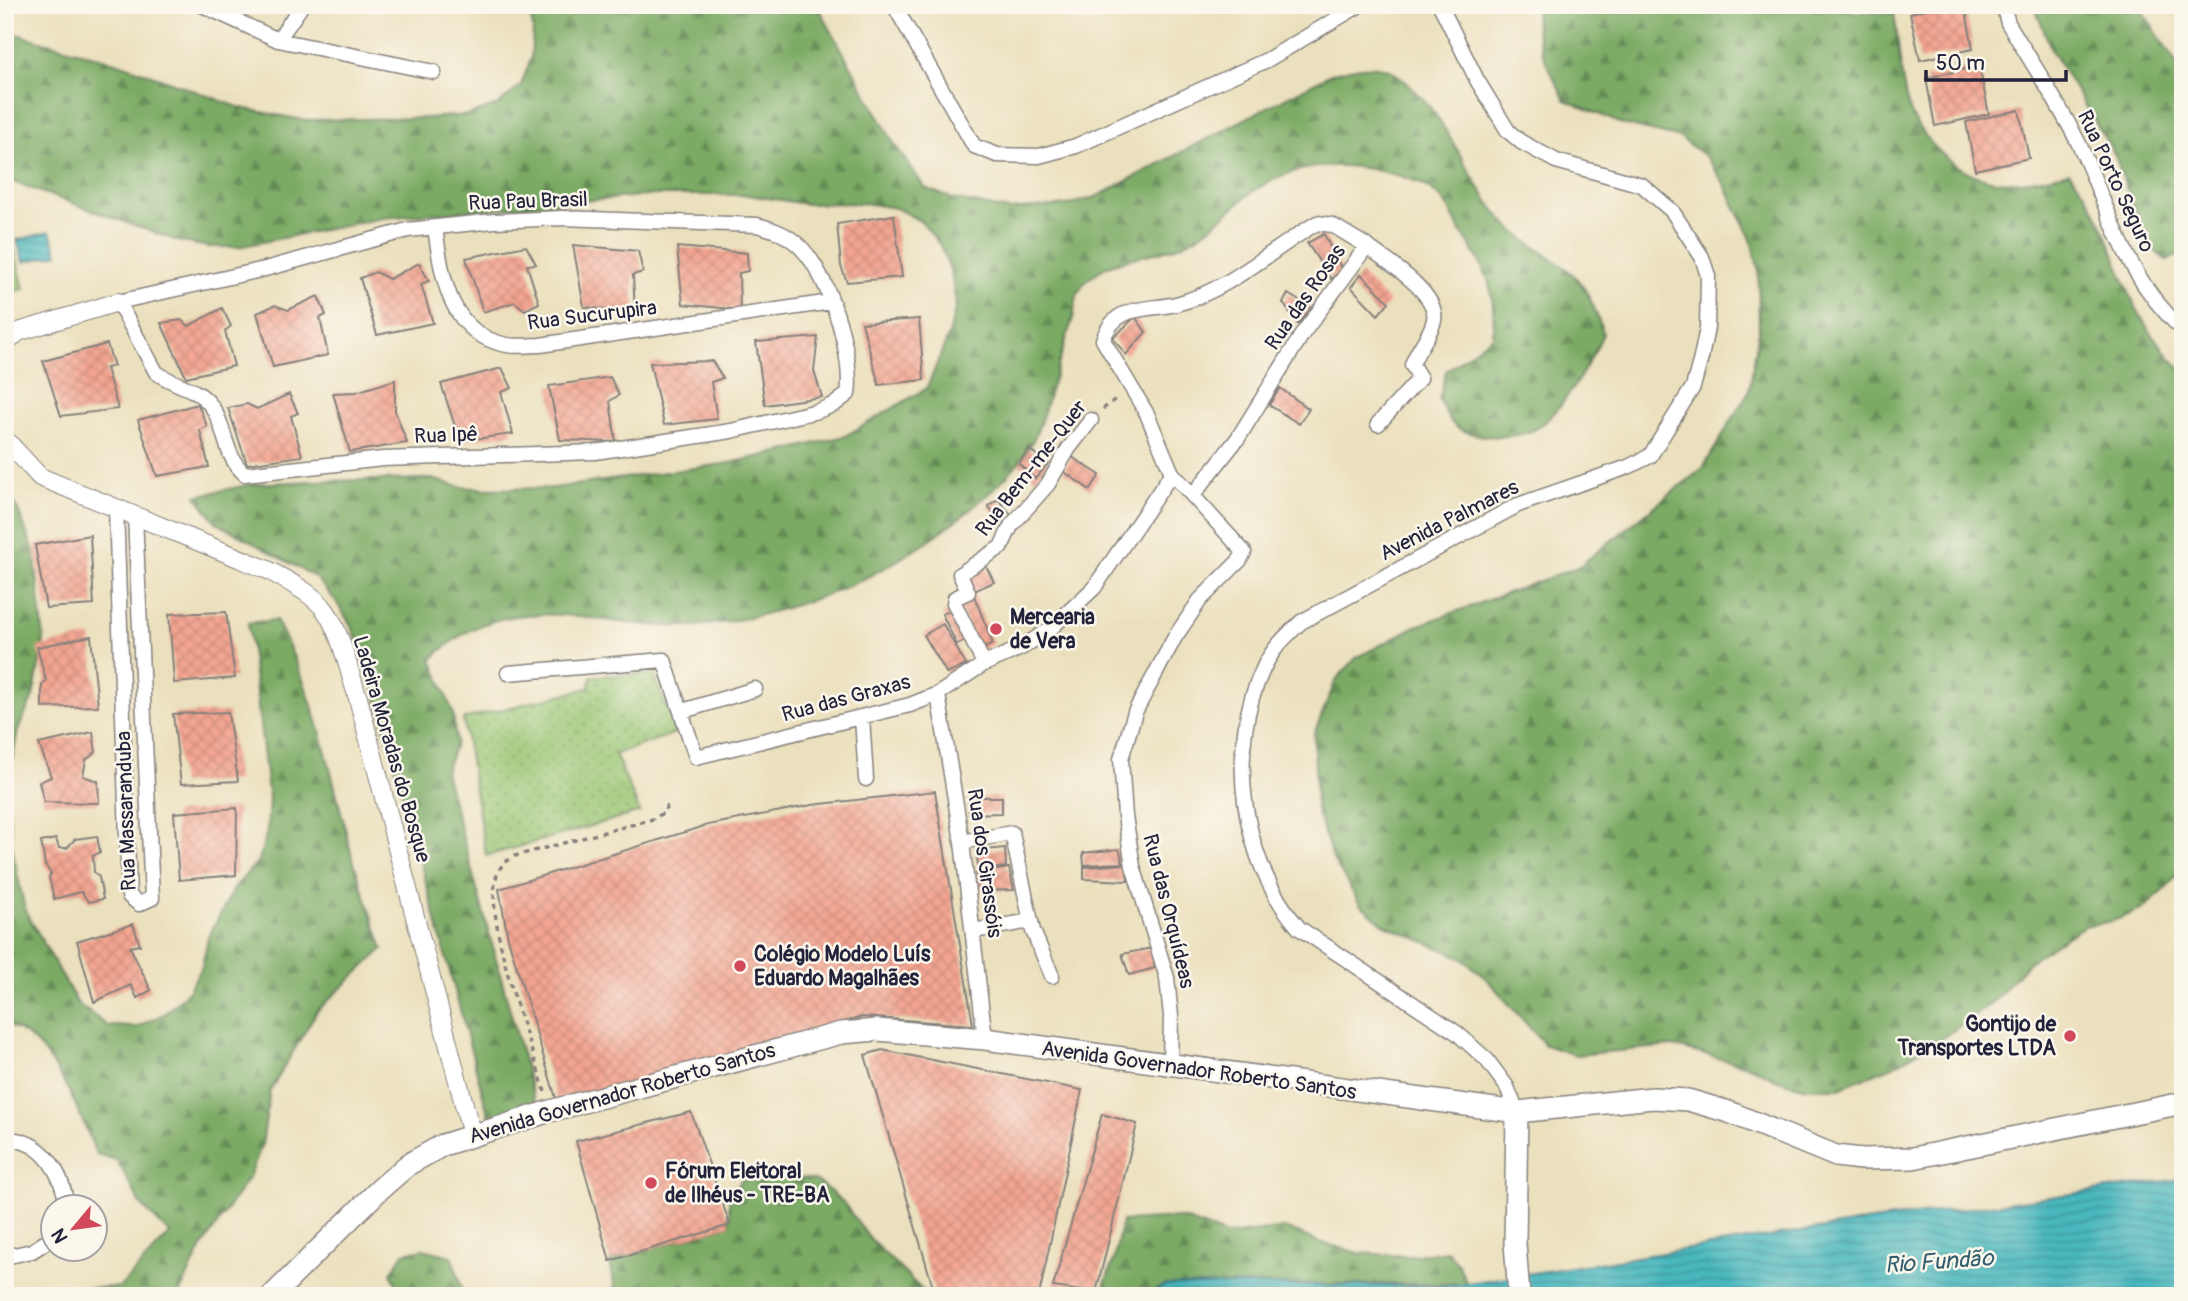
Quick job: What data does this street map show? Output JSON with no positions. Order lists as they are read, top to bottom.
{
  "streets": {
    "main road": ["Avenida Governador Roberto Santos"],
    "street": [
      "Rua Porto Seguro",
      "Rua Pau Brasil",
      "Rua das Rosas",
      "Rua Sucurupira",
      "Rua Ipê",
      "Rua Bem-me-Quer",
      "Avenida Palmares",
      "Rua das Graxas",
      "Ladeira Moradas do Bosque",
      "Rua Massaranduba",
      "Rua dos Girassóis",
      "Rua das Orquídeas"
    ]
  },
  "crossings": [
    ["Rua Pau Brasil", "Rua Sucurupira"],
    ["Rua Pau Brasil", "Rua Ipê"],
    ["Rua das Rosas", "Rua das Orquídeas"],
    ["Rua Bem-me-Quer", "Rua das Graxas"],
    ["Avenida Palmares", "Avenida Governador Roberto Santos"],
    ["Rua das Graxas", "Rua dos Girassóis"],
    ["Ladeira Moradas do Bosque", "Rua Massaranduba"],
    ["Ladeira Moradas do Bosque", "Avenida Governador Roberto Santos"],
    ["Rua dos Girassóis", "Avenida Governador Roberto Santos"],
    ["Rua das Orquídeas", "Avenida Governador Roberto Santos"]
  ],
  "water": ["Rio Fundão"],
  "places": [
    "Mercearia de Vera",
    "Colégio Modelo Luís Eduardo Magalhães",
    "Gontijo de Transportes LTDA",
    "Fórum Eleitoral de Ilhéus - TRE-BA"
  ],
  "scale_bar": "50 m",
  "north": "bottom left"
}
